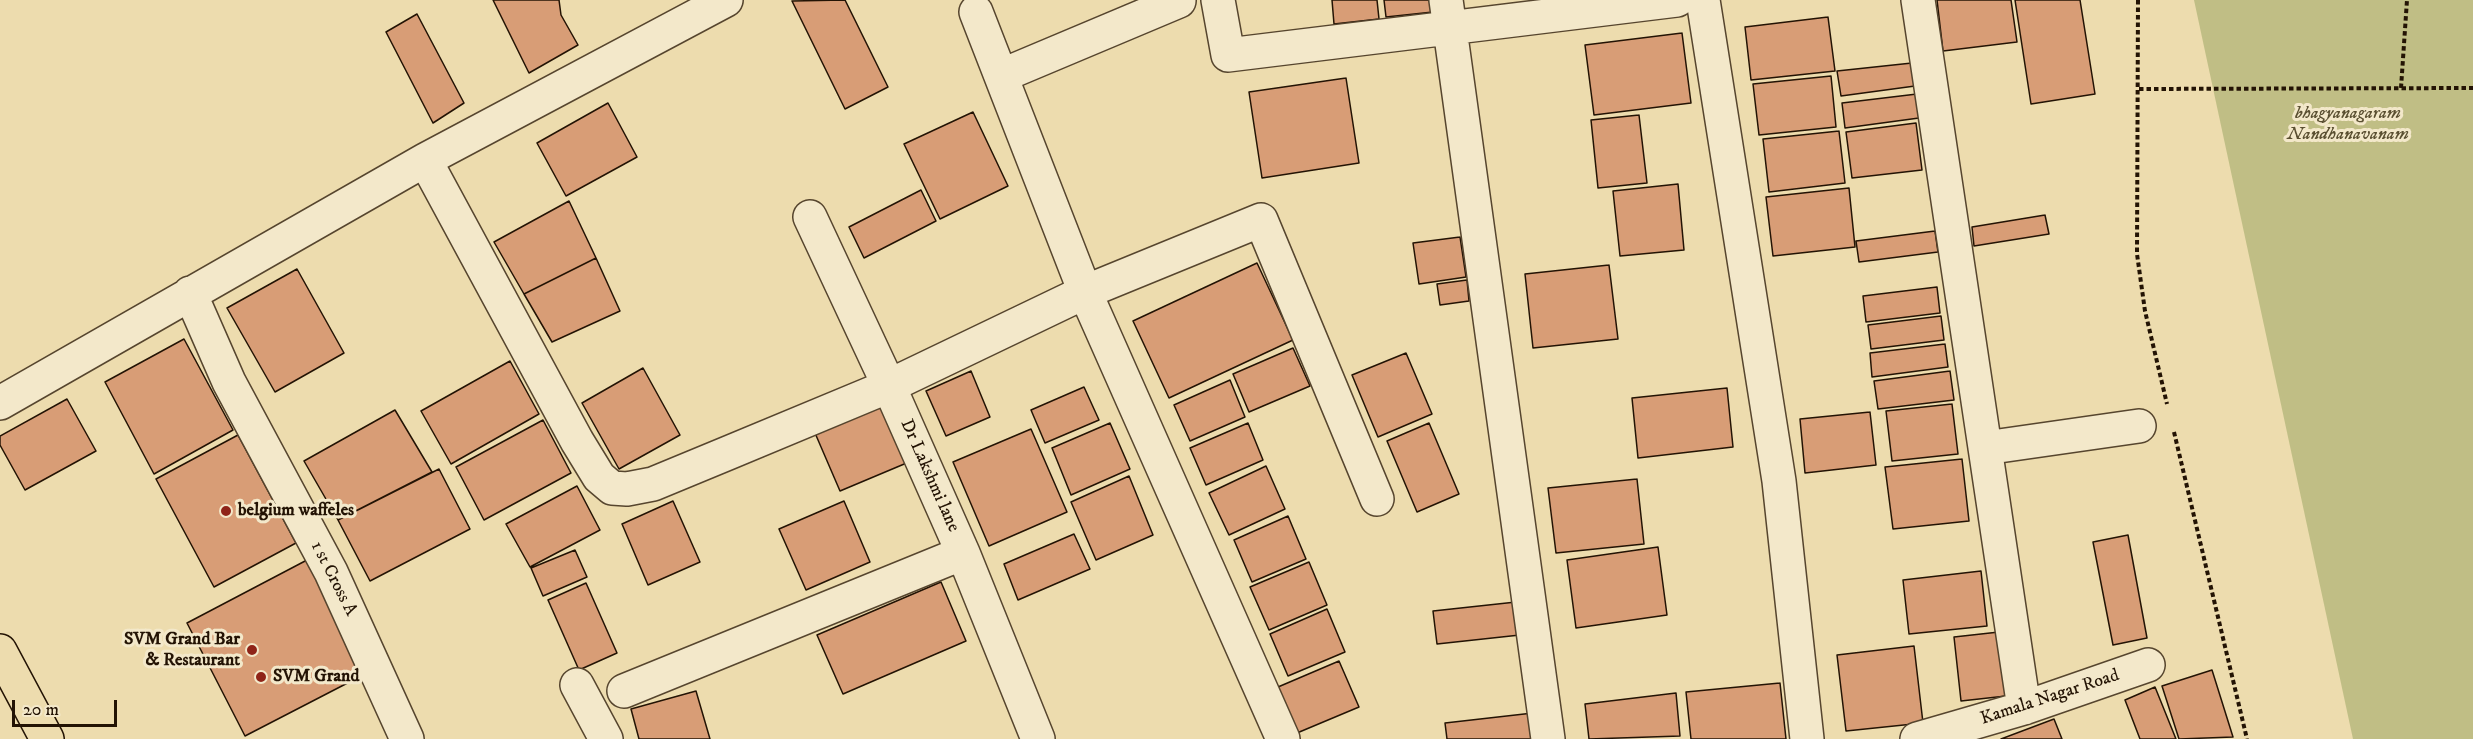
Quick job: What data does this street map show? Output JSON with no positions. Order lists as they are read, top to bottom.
{
  "streets": {
    "street": ["Dr Lakshmi lane", "1 st Cross A", "Kamala Nagar Road"]
  },
  "parks": ["bhagyanagaram Nandhanavanam"],
  "places": ["belgium waffeles", "SVM Grand Bar & Restaurant", "SVM Grand"],
  "scale_bar": "20 m"
}
